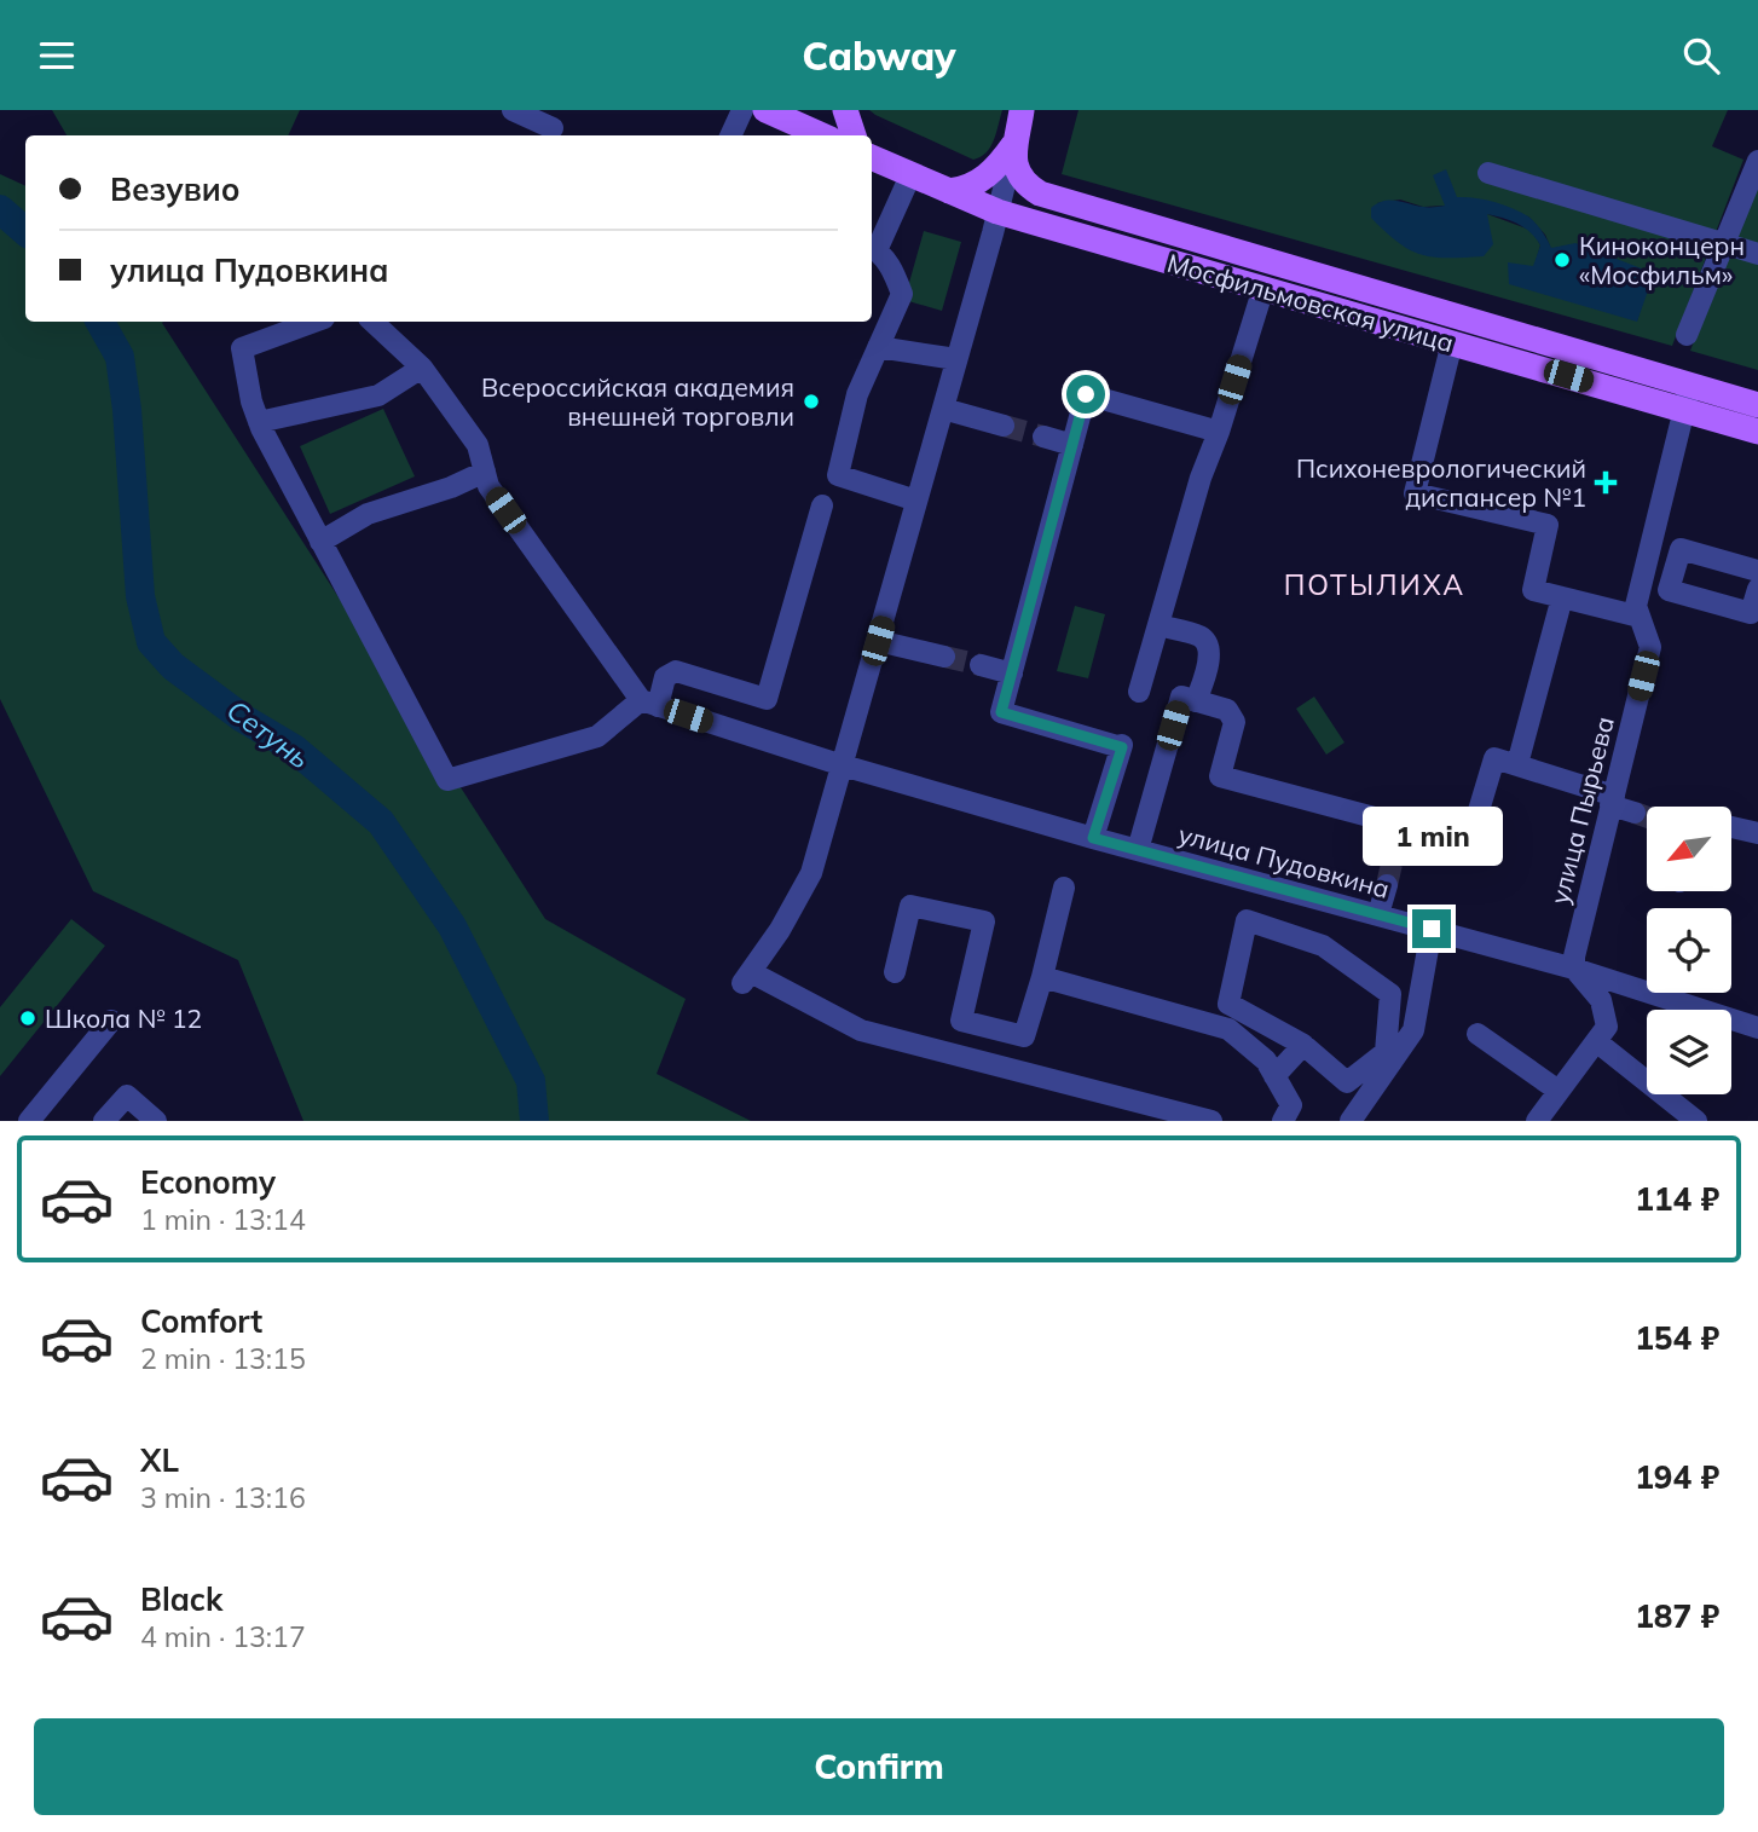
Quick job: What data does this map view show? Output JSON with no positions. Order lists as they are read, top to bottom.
{
  "streets": {
    "main road": ["Мосфильмовская улица"],
    "street": ["улица Пырьева", "улица Пудовкина"]
  },
  "crossings": [
    ["Мосфильмовская улица", "улица Пырьева"],
    ["улица Пырьева", "улица Пудовкина"]
  ],
  "districts": ["ПОТЫЛИХА"],
  "water": ["Сетунь"],
  "places": {
    "other": ["Киноконцерн «Мосфильм»", "Всероссийская академия внешней торговли", "Школа № 12"],
    "health": ["Психоневрологический диспансер №1"]
  },
  "north": "bottom left",
  "page": {
    "header": "Cabway",
    "banner": ["Везувио", "улица Пудовкина"],
    "bubble": "1 min",
    "list": [
      {
        "name": "Economy",
        "note": "1 min · 13:14",
        "value": "114 ₽"
      },
      {
        "name": "Comfort",
        "note": "2 min · 13:15",
        "value": "154 ₽"
      },
      {
        "name": "XL",
        "note": "3 min · 13:16",
        "value": "194 ₽"
      },
      {
        "name": "Black",
        "note": "4 min · 13:17",
        "value": "187 ₽"
      }
    ],
    "buttons": "Confirm"
  }
}
